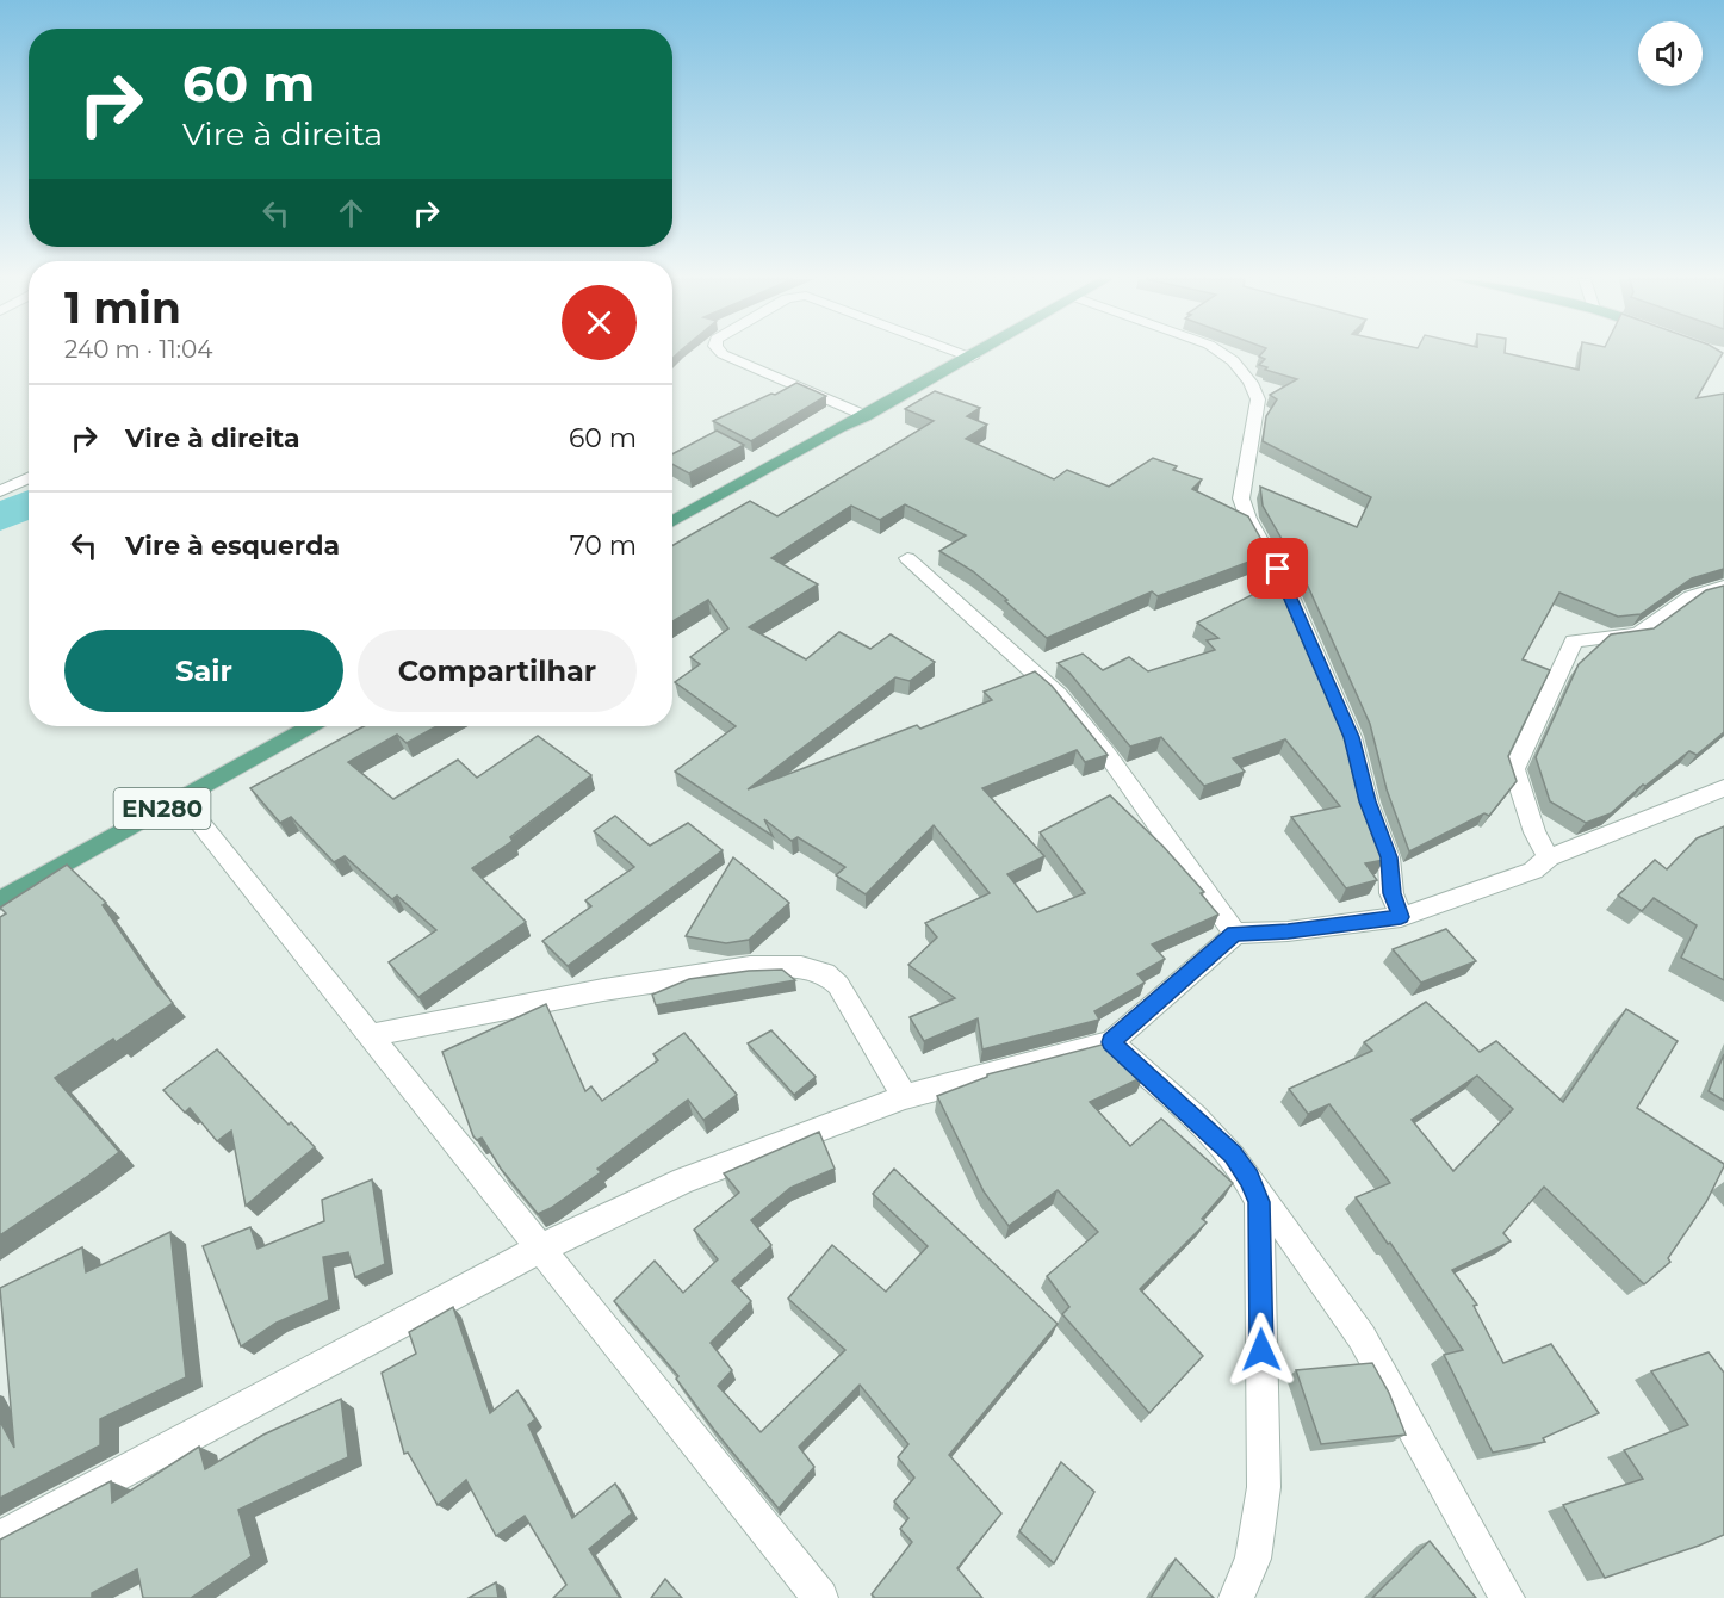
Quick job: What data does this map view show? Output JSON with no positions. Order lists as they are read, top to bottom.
{
  "streets": {
    "main road": ["EN280"]
  },
  "page": {
    "turn": ["60 m", "Vire à direita"],
    "heading": ["1 min", "240 m · 11:04"],
    "list": [
      {
        "name": "Vire à direita",
        "value": "60 m"
      },
      {
        "name": "Vire à esquerda",
        "value": "70 m"
      }
    ],
    "buttons": ["Sair", "Compartilhar"]
  }
}
